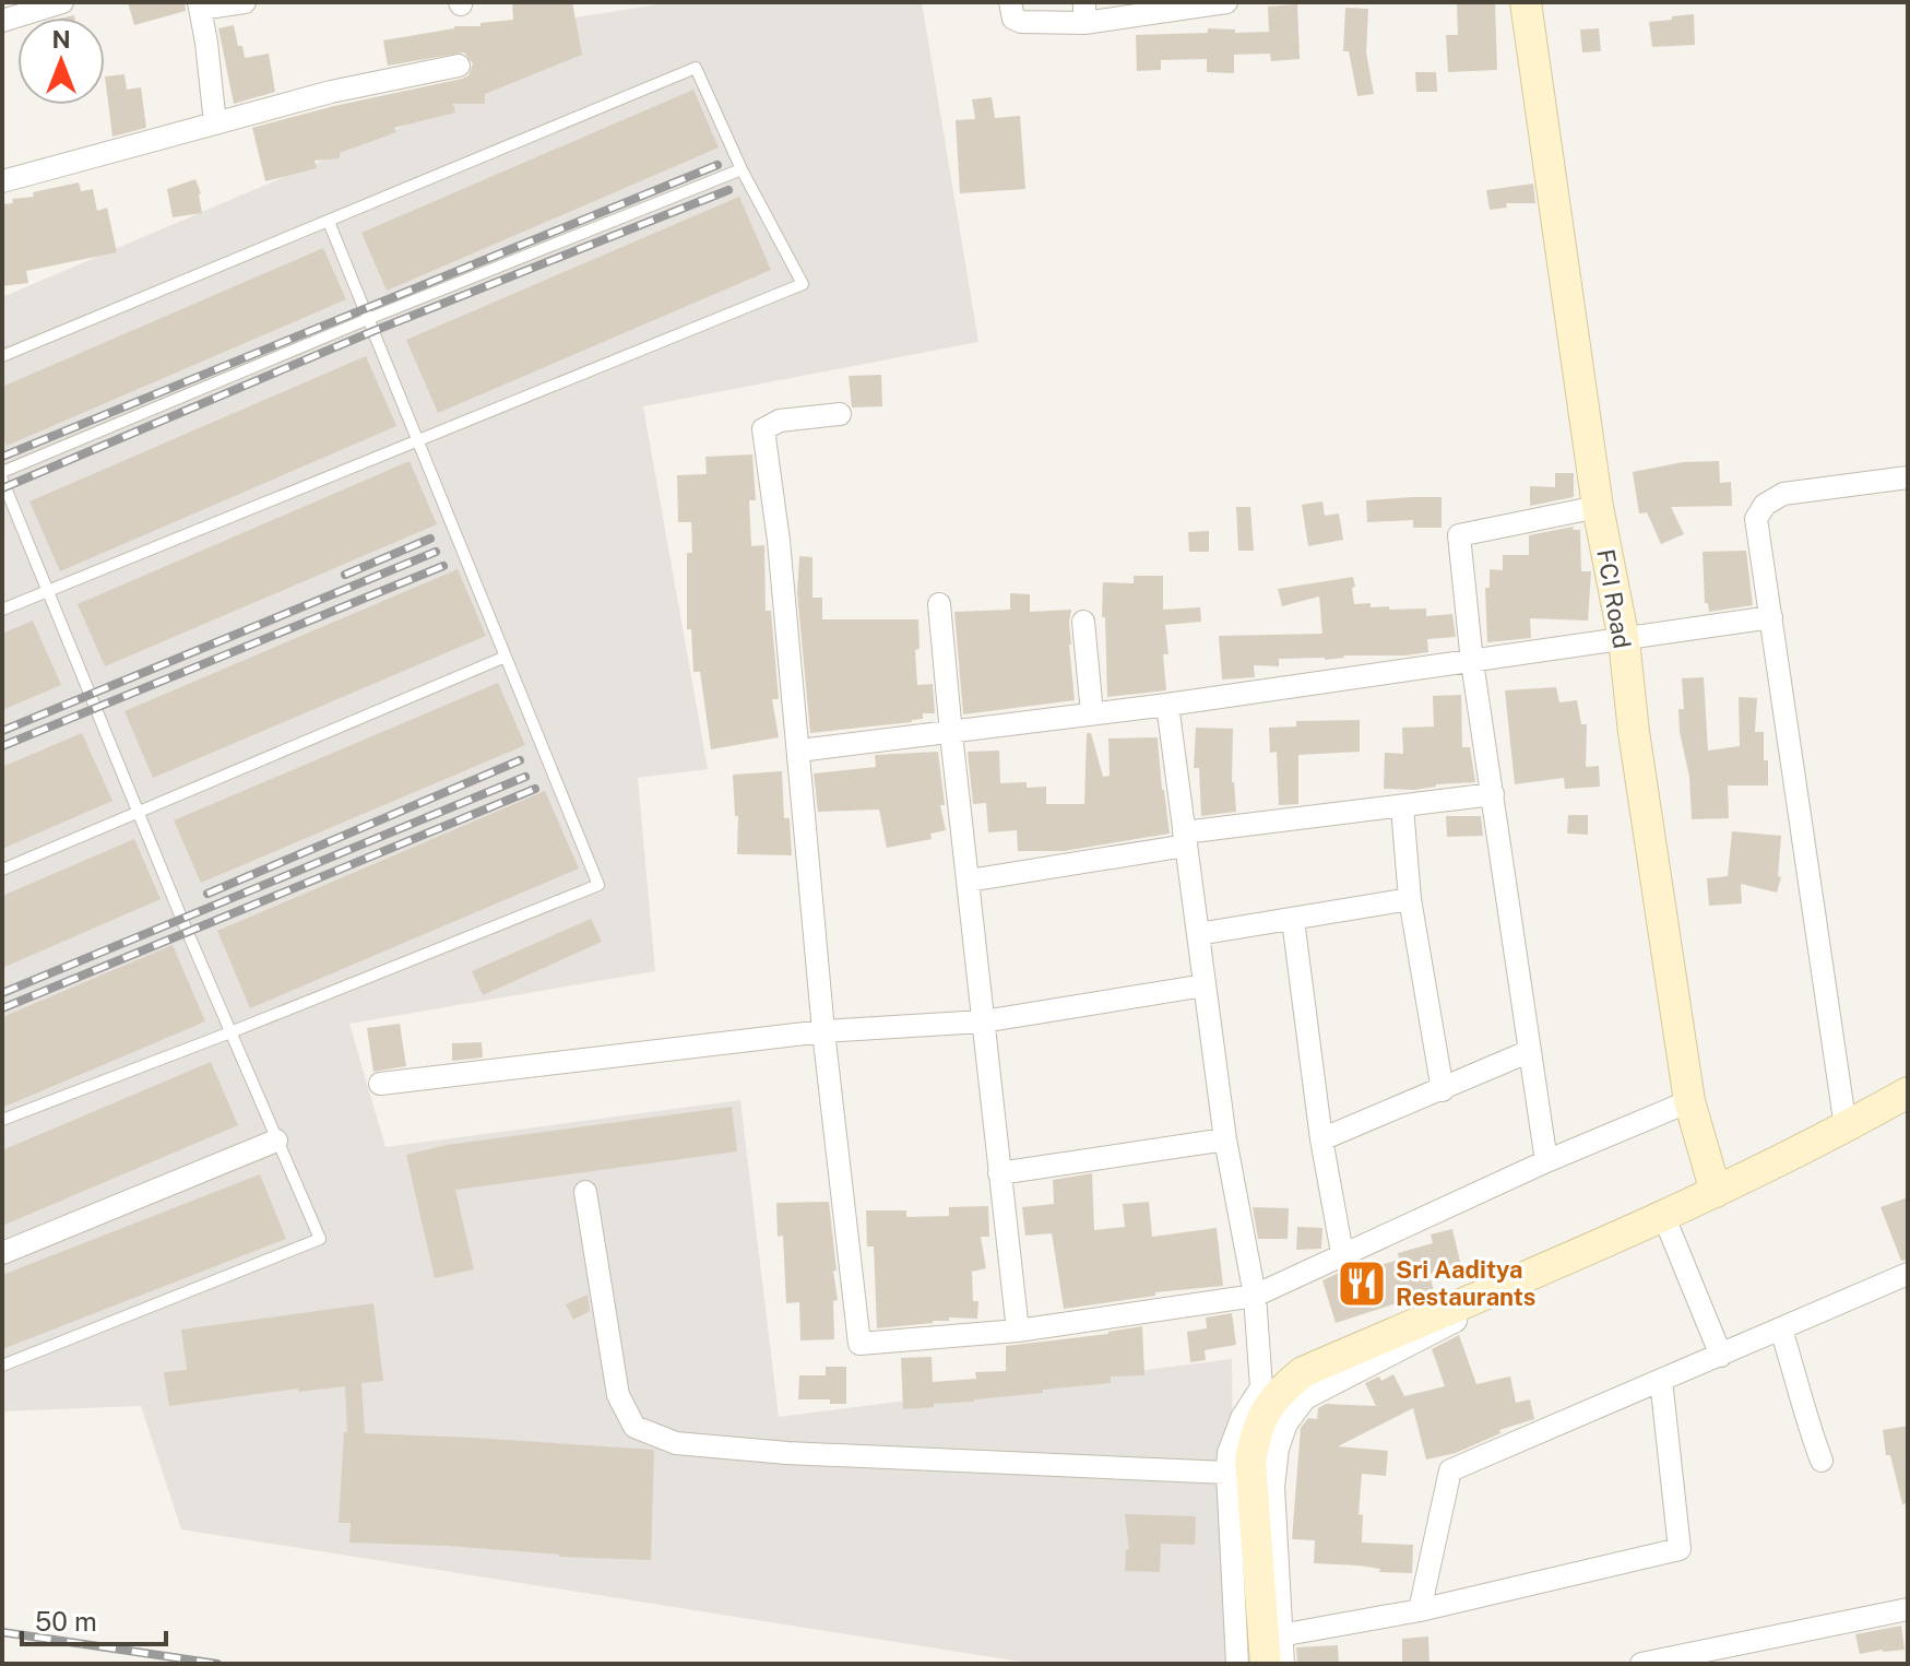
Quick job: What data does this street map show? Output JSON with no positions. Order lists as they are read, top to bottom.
{
  "streets": {
    "street": ["FCI Road"]
  },
  "places": {
    "restaurant": ["Sri Aaditya Restaurants"]
  },
  "scale_bar": "50 m",
  "north": "top"
}
